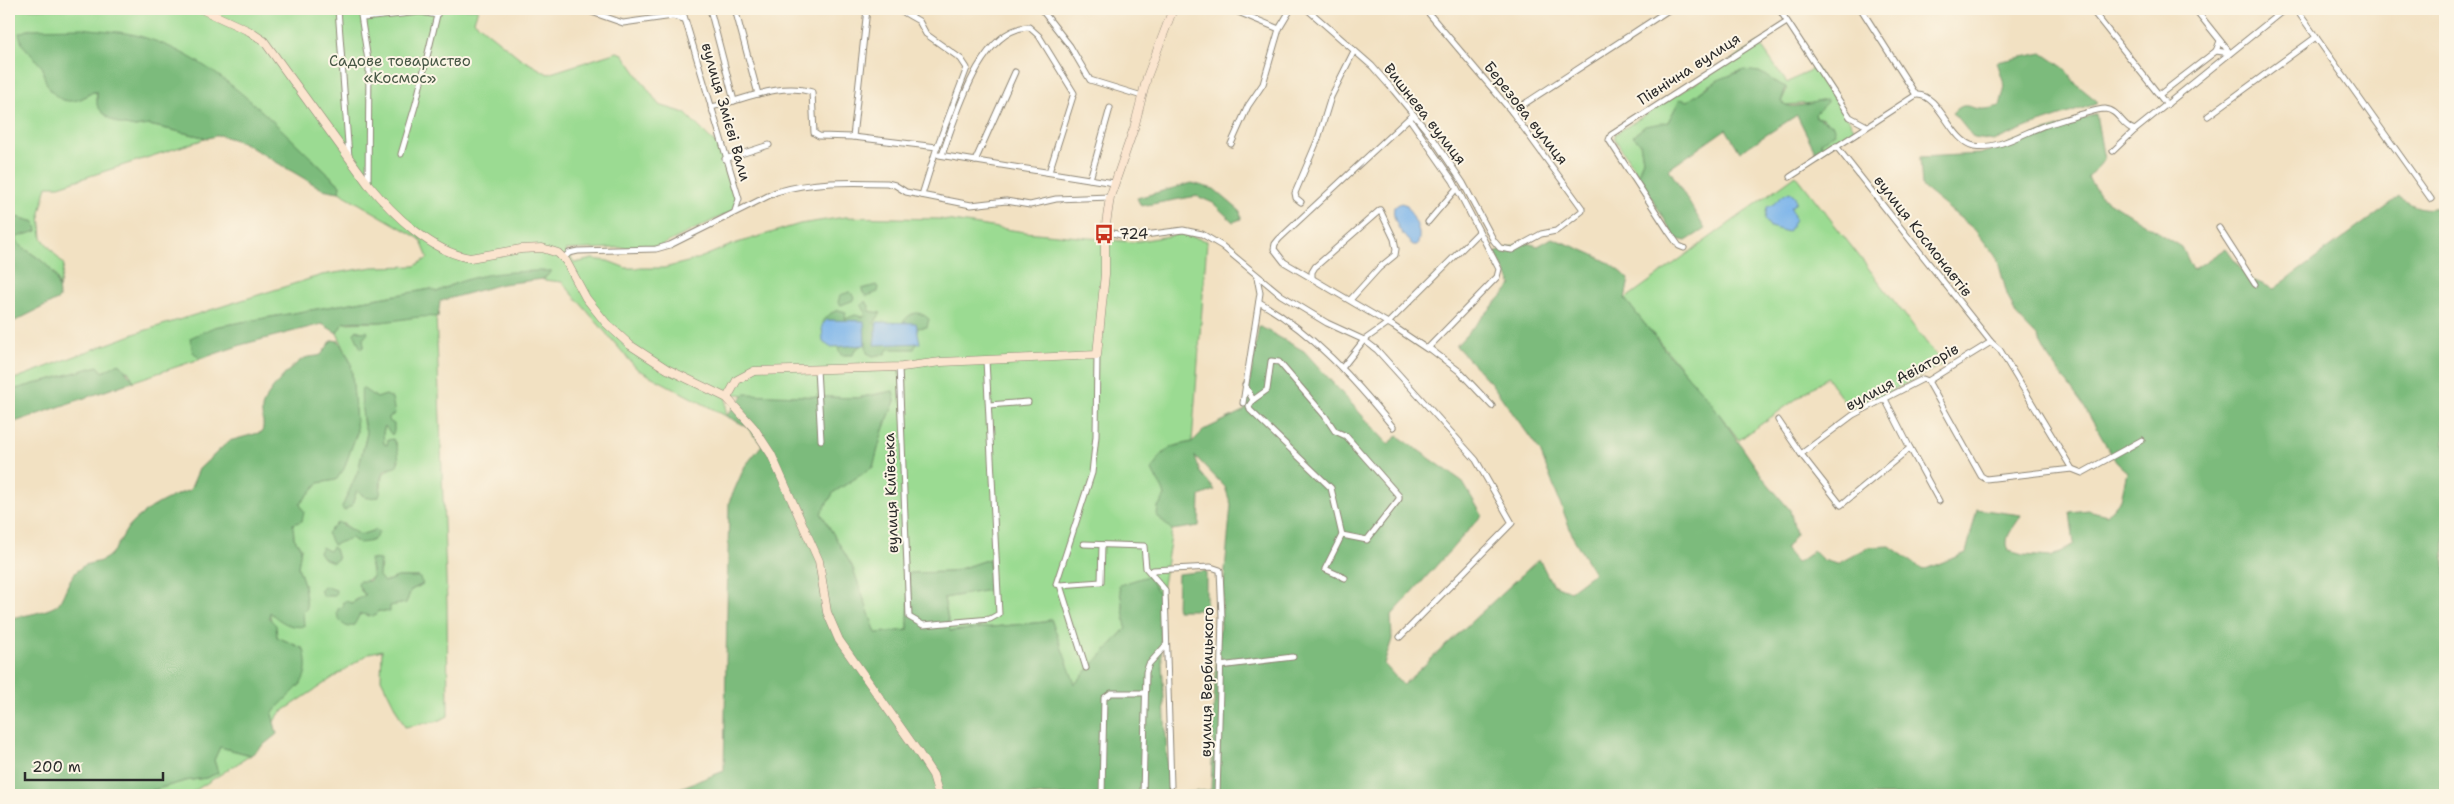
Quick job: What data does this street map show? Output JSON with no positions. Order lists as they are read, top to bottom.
{
  "streets": {
    "street": [
      "Північна вулиця",
      "вулиця Змієві Вали",
      "Березова вулиця",
      "Вишнева вулиця",
      "вулиця Космонавтів",
      "вулиця Авіаторів",
      "вулиця Київська",
      "вулиця Вербицького"
    ]
  },
  "crossings": [
    ["Березова вулиця", "Вишнева вулиця"],
    ["вулиця Космонавтів", "вулиця Авіаторів"]
  ],
  "parks": ["Садове товариство «Космос»"],
  "places": {
    "bus stop": ["724"]
  },
  "scale_bar": "200 m"
}
